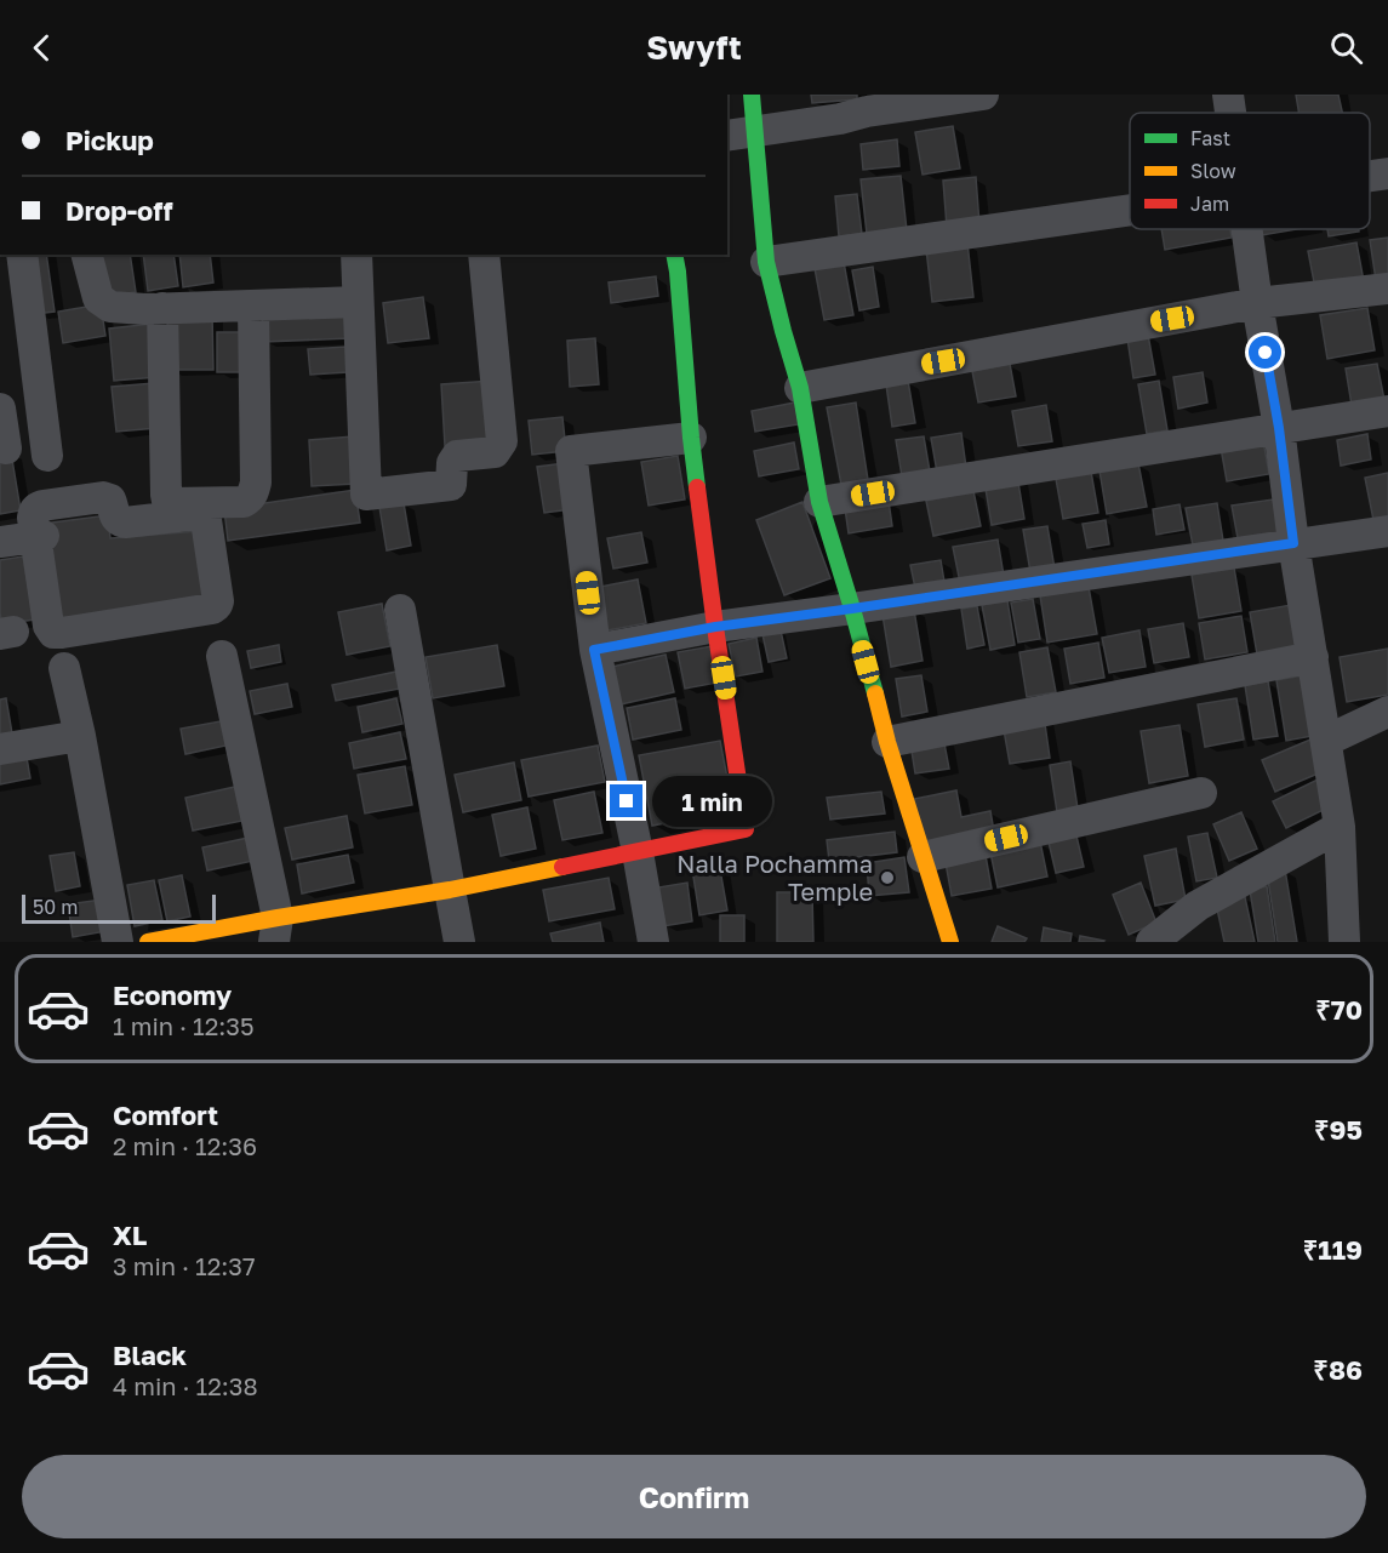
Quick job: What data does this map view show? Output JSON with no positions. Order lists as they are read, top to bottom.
{
  "places": ["Nalla Pochamma Temple"],
  "legend": ["Fast", "Slow", "Jam"],
  "scale_bar": "50 m",
  "page": {
    "header": "Swyft",
    "banner": ["Pickup", "Drop-off"],
    "bubble": "1 min",
    "scale": "50 m",
    "list": [
      {
        "name": "Economy",
        "note": "1 min · 12:35",
        "value": "₹70"
      },
      {
        "name": "Comfort",
        "note": "2 min · 12:36",
        "value": "₹95"
      },
      {
        "name": "XL",
        "note": "3 min · 12:37",
        "value": "₹119"
      },
      {
        "name": "Black",
        "note": "4 min · 12:38",
        "value": "₹86"
      }
    ],
    "buttons": "Confirm"
  }
}
